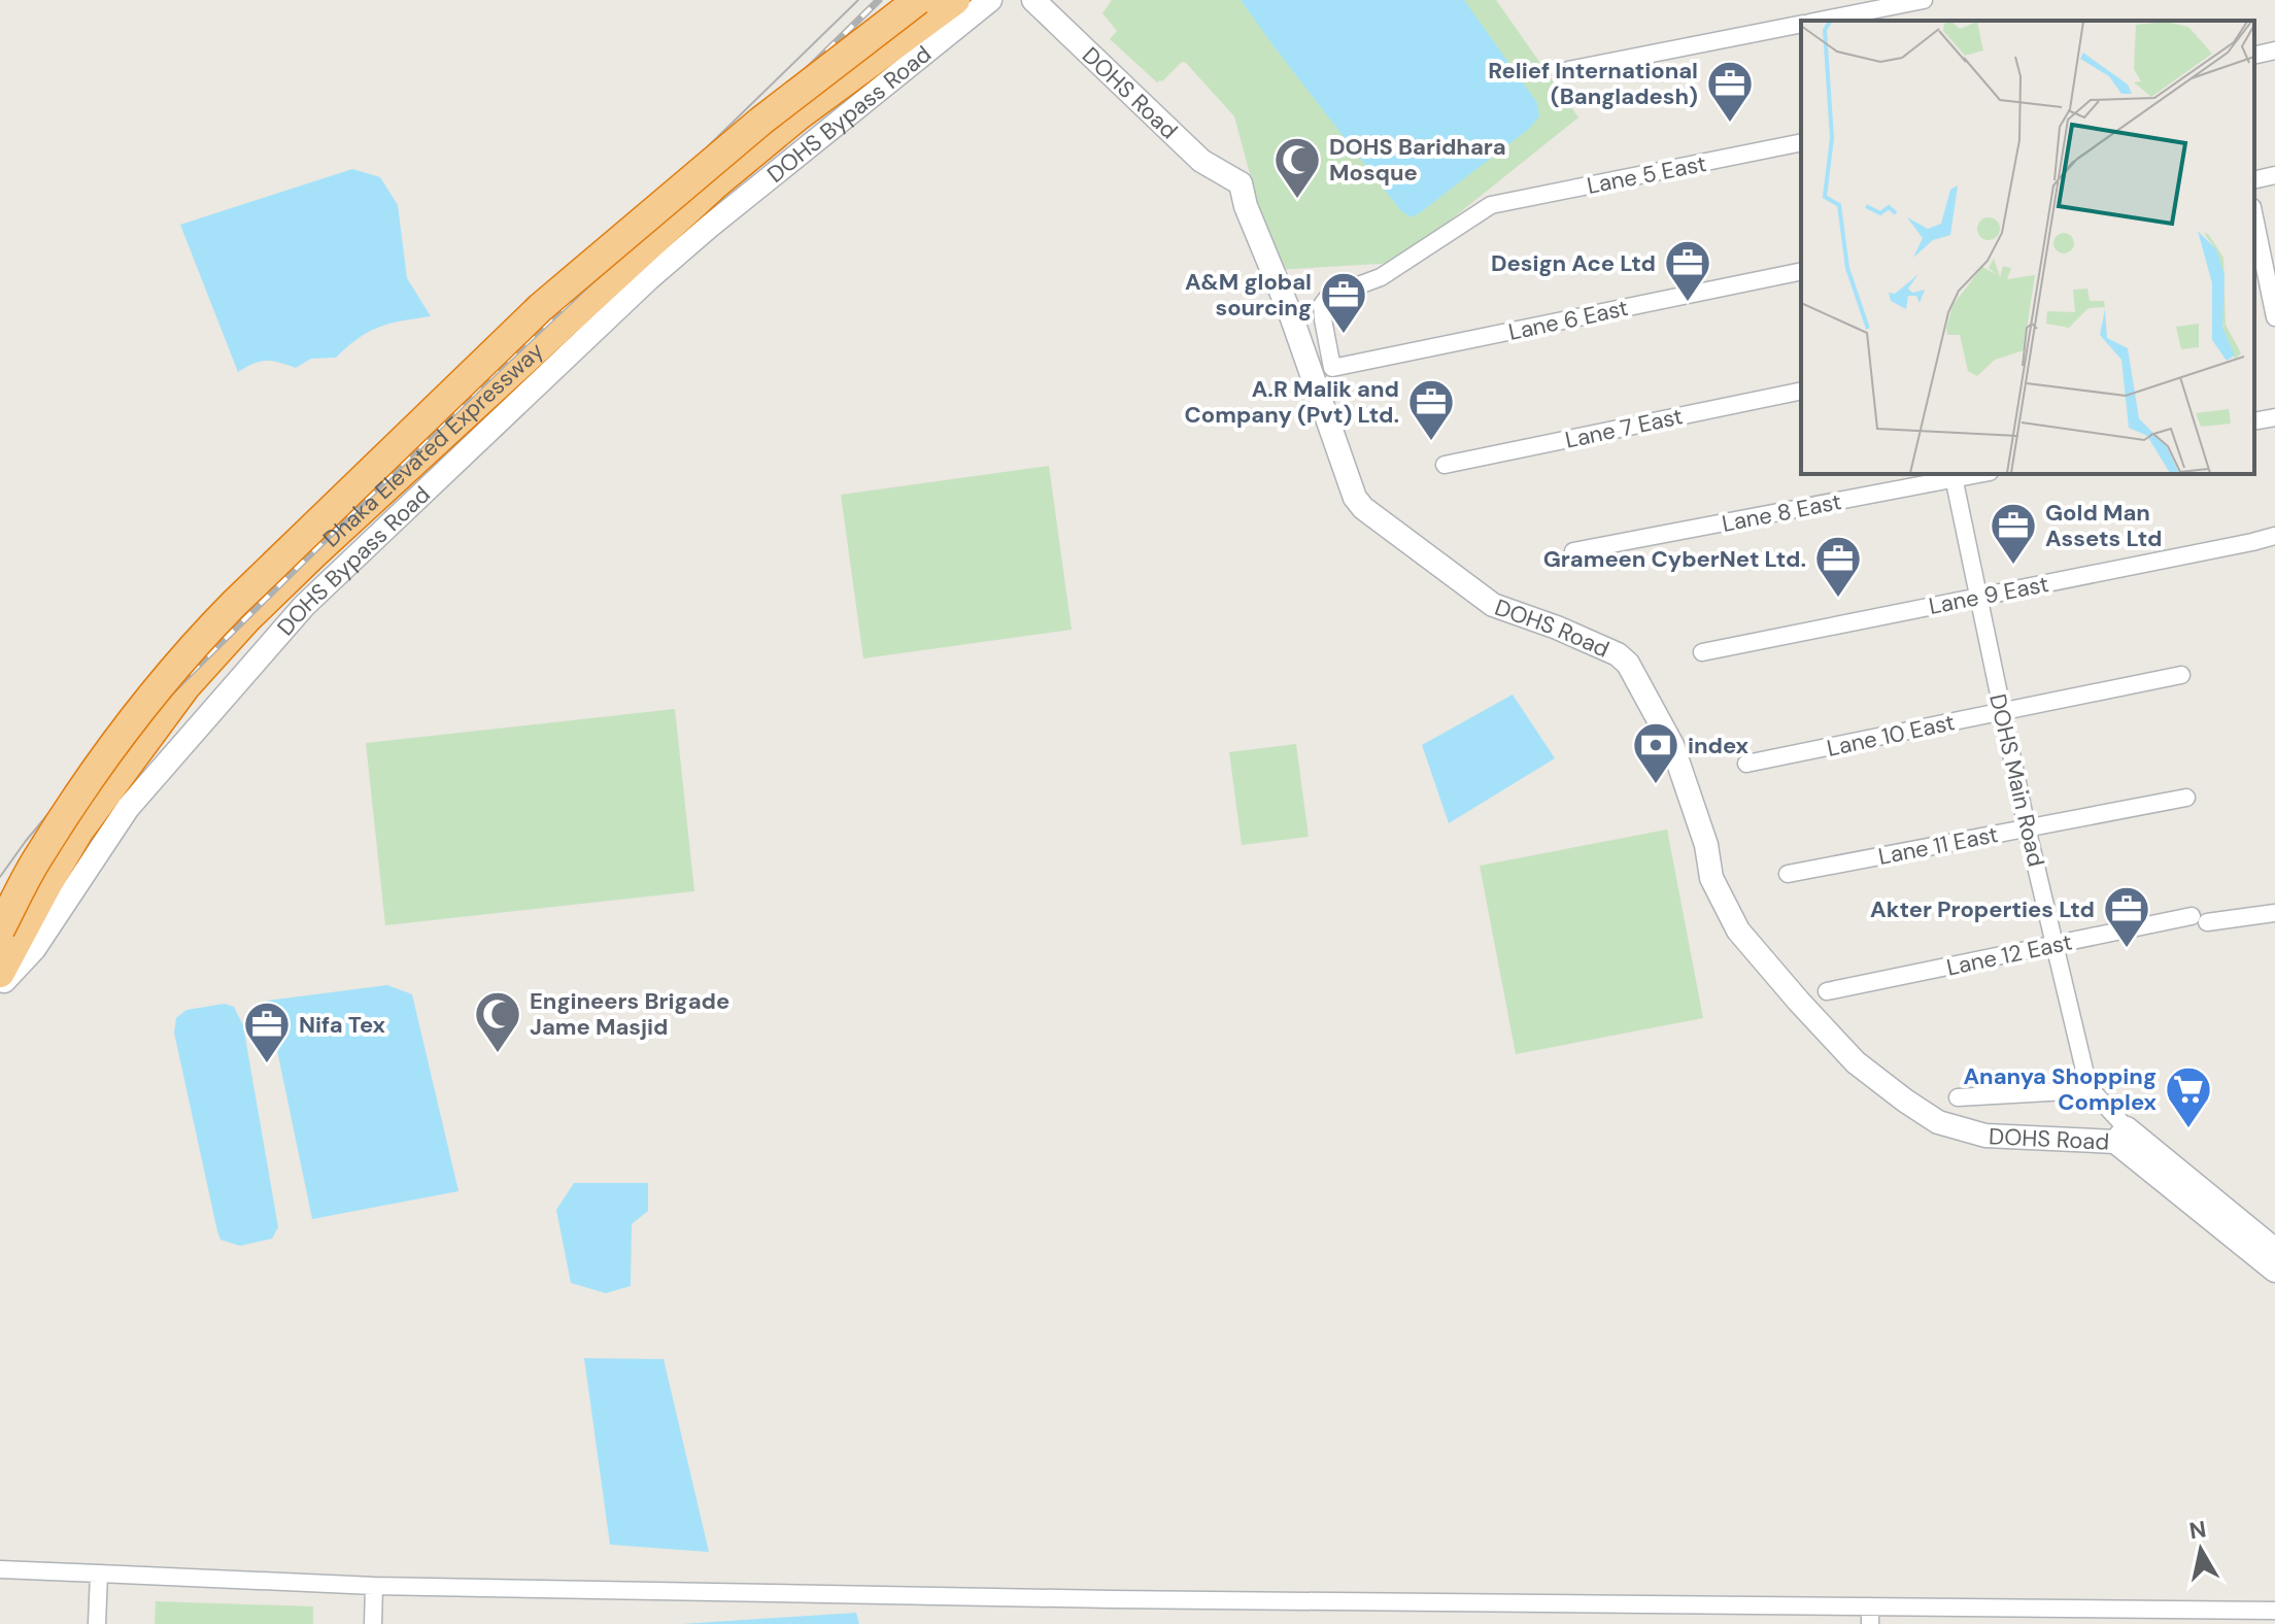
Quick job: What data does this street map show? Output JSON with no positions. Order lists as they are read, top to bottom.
{
  "streets": {
    "highway": ["Dhaka Elevated Expressway"],
    "street": [
      "DOHS Road",
      "DOHS Bypass Road",
      "Lane 5 East",
      "Lane 6 East",
      "Lane 7 East",
      "Lane 8 East",
      "Lane 9 East",
      "Lane 10 East",
      "DOHS Main Road",
      "Lane 11 East",
      "Lane 12 East"
    ]
  },
  "crossings": [
    ["Lane 5 East", "Lane 6 East"],
    ["Lane 8 East", "DOHS Main Road"],
    ["Lane 9 East", "DOHS Main Road"],
    ["Lane 10 East", "DOHS Main Road"],
    ["DOHS Main Road", "Lane 11 East"],
    ["DOHS Main Road", "Lane 12 East"]
  ],
  "places": {
    "office": [
      "Relief International (Bangladesh)",
      "Design Ace Ltd",
      "A&M global sourcing",
      "A.R Malik and Company (Pvt) Ltd.",
      "Gold Man Assets Ltd",
      "Grameen CyberNet Ltd.",
      "Akter Properties Ltd",
      "Nifa Tex"
    ],
    "mosque": ["DOHS Baridhara Mosque", "Engineers Brigade Jame Masjid"],
    "bank": ["index"],
    "supermarket": ["Ananya Shopping Complex"]
  },
  "north": "top"
}
